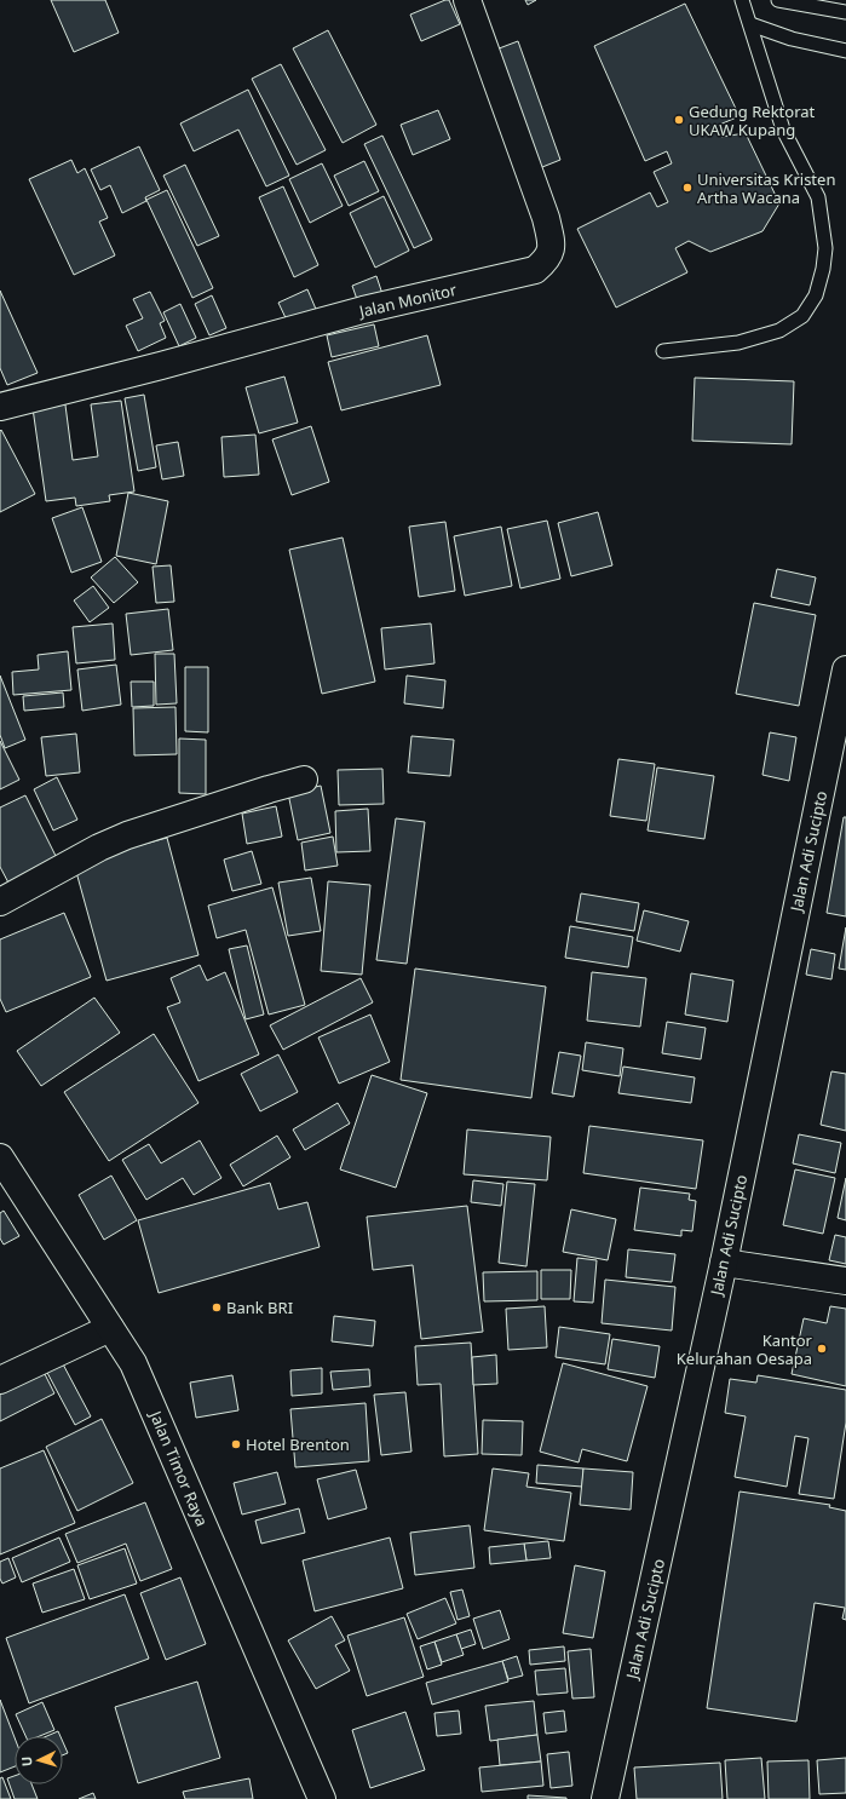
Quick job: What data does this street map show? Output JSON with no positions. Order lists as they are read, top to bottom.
{
  "streets": {
    "main road": ["Jalan Monitor", "Jalan Adi Sucipto", "Jalan Timor Raya"]
  },
  "places": [
    "Gedung Rektorat UKAW Kupang",
    "Universitas Kristen Artha Wacana",
    "Bank BRI",
    "Kantor Kelurahan Oesapa",
    "Hotel Brenton"
  ],
  "north": "left"
}
